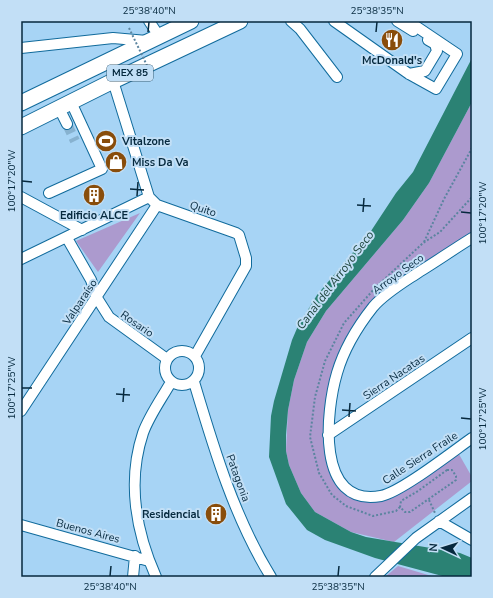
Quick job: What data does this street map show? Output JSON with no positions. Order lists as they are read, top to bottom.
{
  "streets": {
    "highway": ["MEX 85"],
    "street": [
      "Quito",
      "Arroyo Seco",
      "Valparaíso",
      "Rosario",
      "Sierra Nacatas",
      "Calle Sierra Fraile",
      "Patagonia",
      "Buenos Aires"
    ]
  },
  "crossings": [
    ["MEX 85", "Quito"],
    ["Quito", "Valparaíso"],
    ["Quito", "Rosario"],
    ["Quito", "Patagonia"],
    ["Arroyo Seco", "Sierra Nacatas"],
    ["Arroyo Seco", "Calle Sierra Fraile"],
    ["Valparaíso", "Rosario"],
    ["Rosario", "Patagonia"]
  ],
  "water": ["Canal del Arroyo Seco"],
  "places": {
    "restaurant": ["McDonald's"],
    "sports": ["Vitalzone"],
    "shop": ["Miss Da Va"],
    "building": ["Edificio ALCE", "Residencial"]
  },
  "north": "left",
  "coordinates": [
    "25°38'40\"N",
    "25°38'35\"N",
    "100°17'20\"W",
    "100°17'25\"W"
  ]
}
